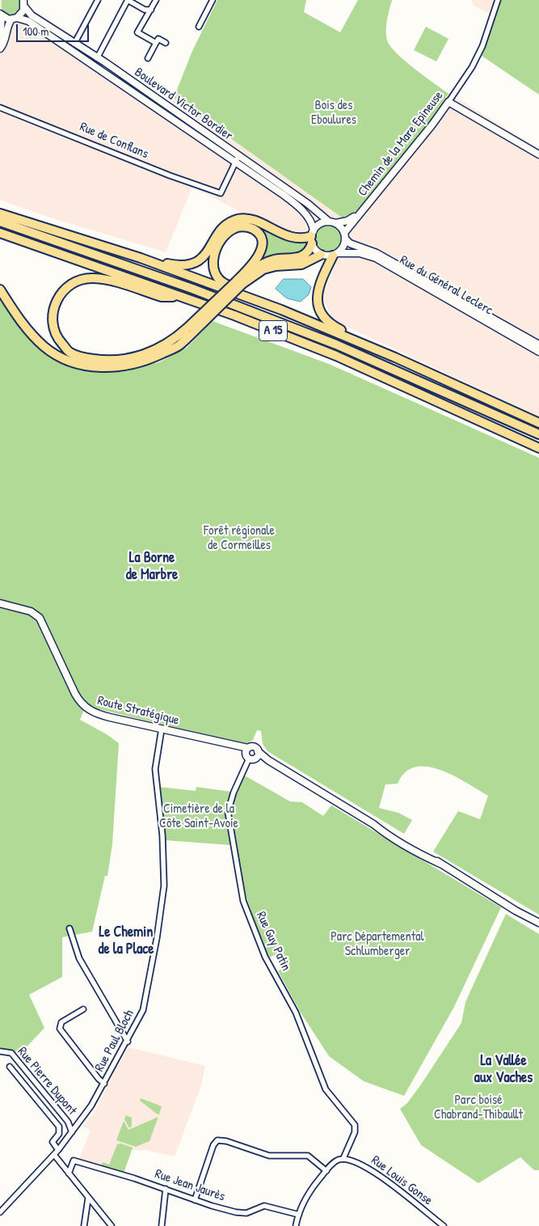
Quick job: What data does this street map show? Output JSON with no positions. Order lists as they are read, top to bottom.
{
  "streets": {
    "highway": ["A 15"],
    "main road": [
      "Boulevard Victor Bordier",
      "Chemin de la Mare Epineuse",
      "Rue du Général Leclerc",
      "Route Stratégique"
    ],
    "street": [
      "Rue de Conflans",
      "Rue Guy Patin",
      "Rue Paul Bloch",
      "Rue Pierre Dupont",
      "Rue Louis Gonse",
      "Rue Jean Jaurès"
    ]
  },
  "crossings": [
    ["Boulevard Victor Bordier", "Rue de Conflans"],
    ["Boulevard Victor Bordier", "Chemin de la Mare Epineuse"],
    ["Boulevard Victor Bordier", "Rue du Général Leclerc"],
    ["Chemin de la Mare Epineuse", "Rue du Général Leclerc"],
    ["Route Stratégique", "Rue Guy Patin"],
    ["Route Stratégique", "Rue Paul Bloch"],
    ["Rue Guy Patin", "Rue Louis Gonse"],
    ["Rue Paul Bloch", "Rue Pierre Dupont"]
  ],
  "districts": ["La Borne de Marbre", "Le Chemin de la Place", "La Vallée aux Vaches"],
  "parks": [
    "Bois des Eboulures",
    "Forêt régionale de Cormeilles",
    "Cimetière de la Côte Saint-Avoie",
    "Parc Départemental Schlumberger",
    "Parc boisé Chabrand-Thibaullt"
  ],
  "scale_bar": "100 m"
}
